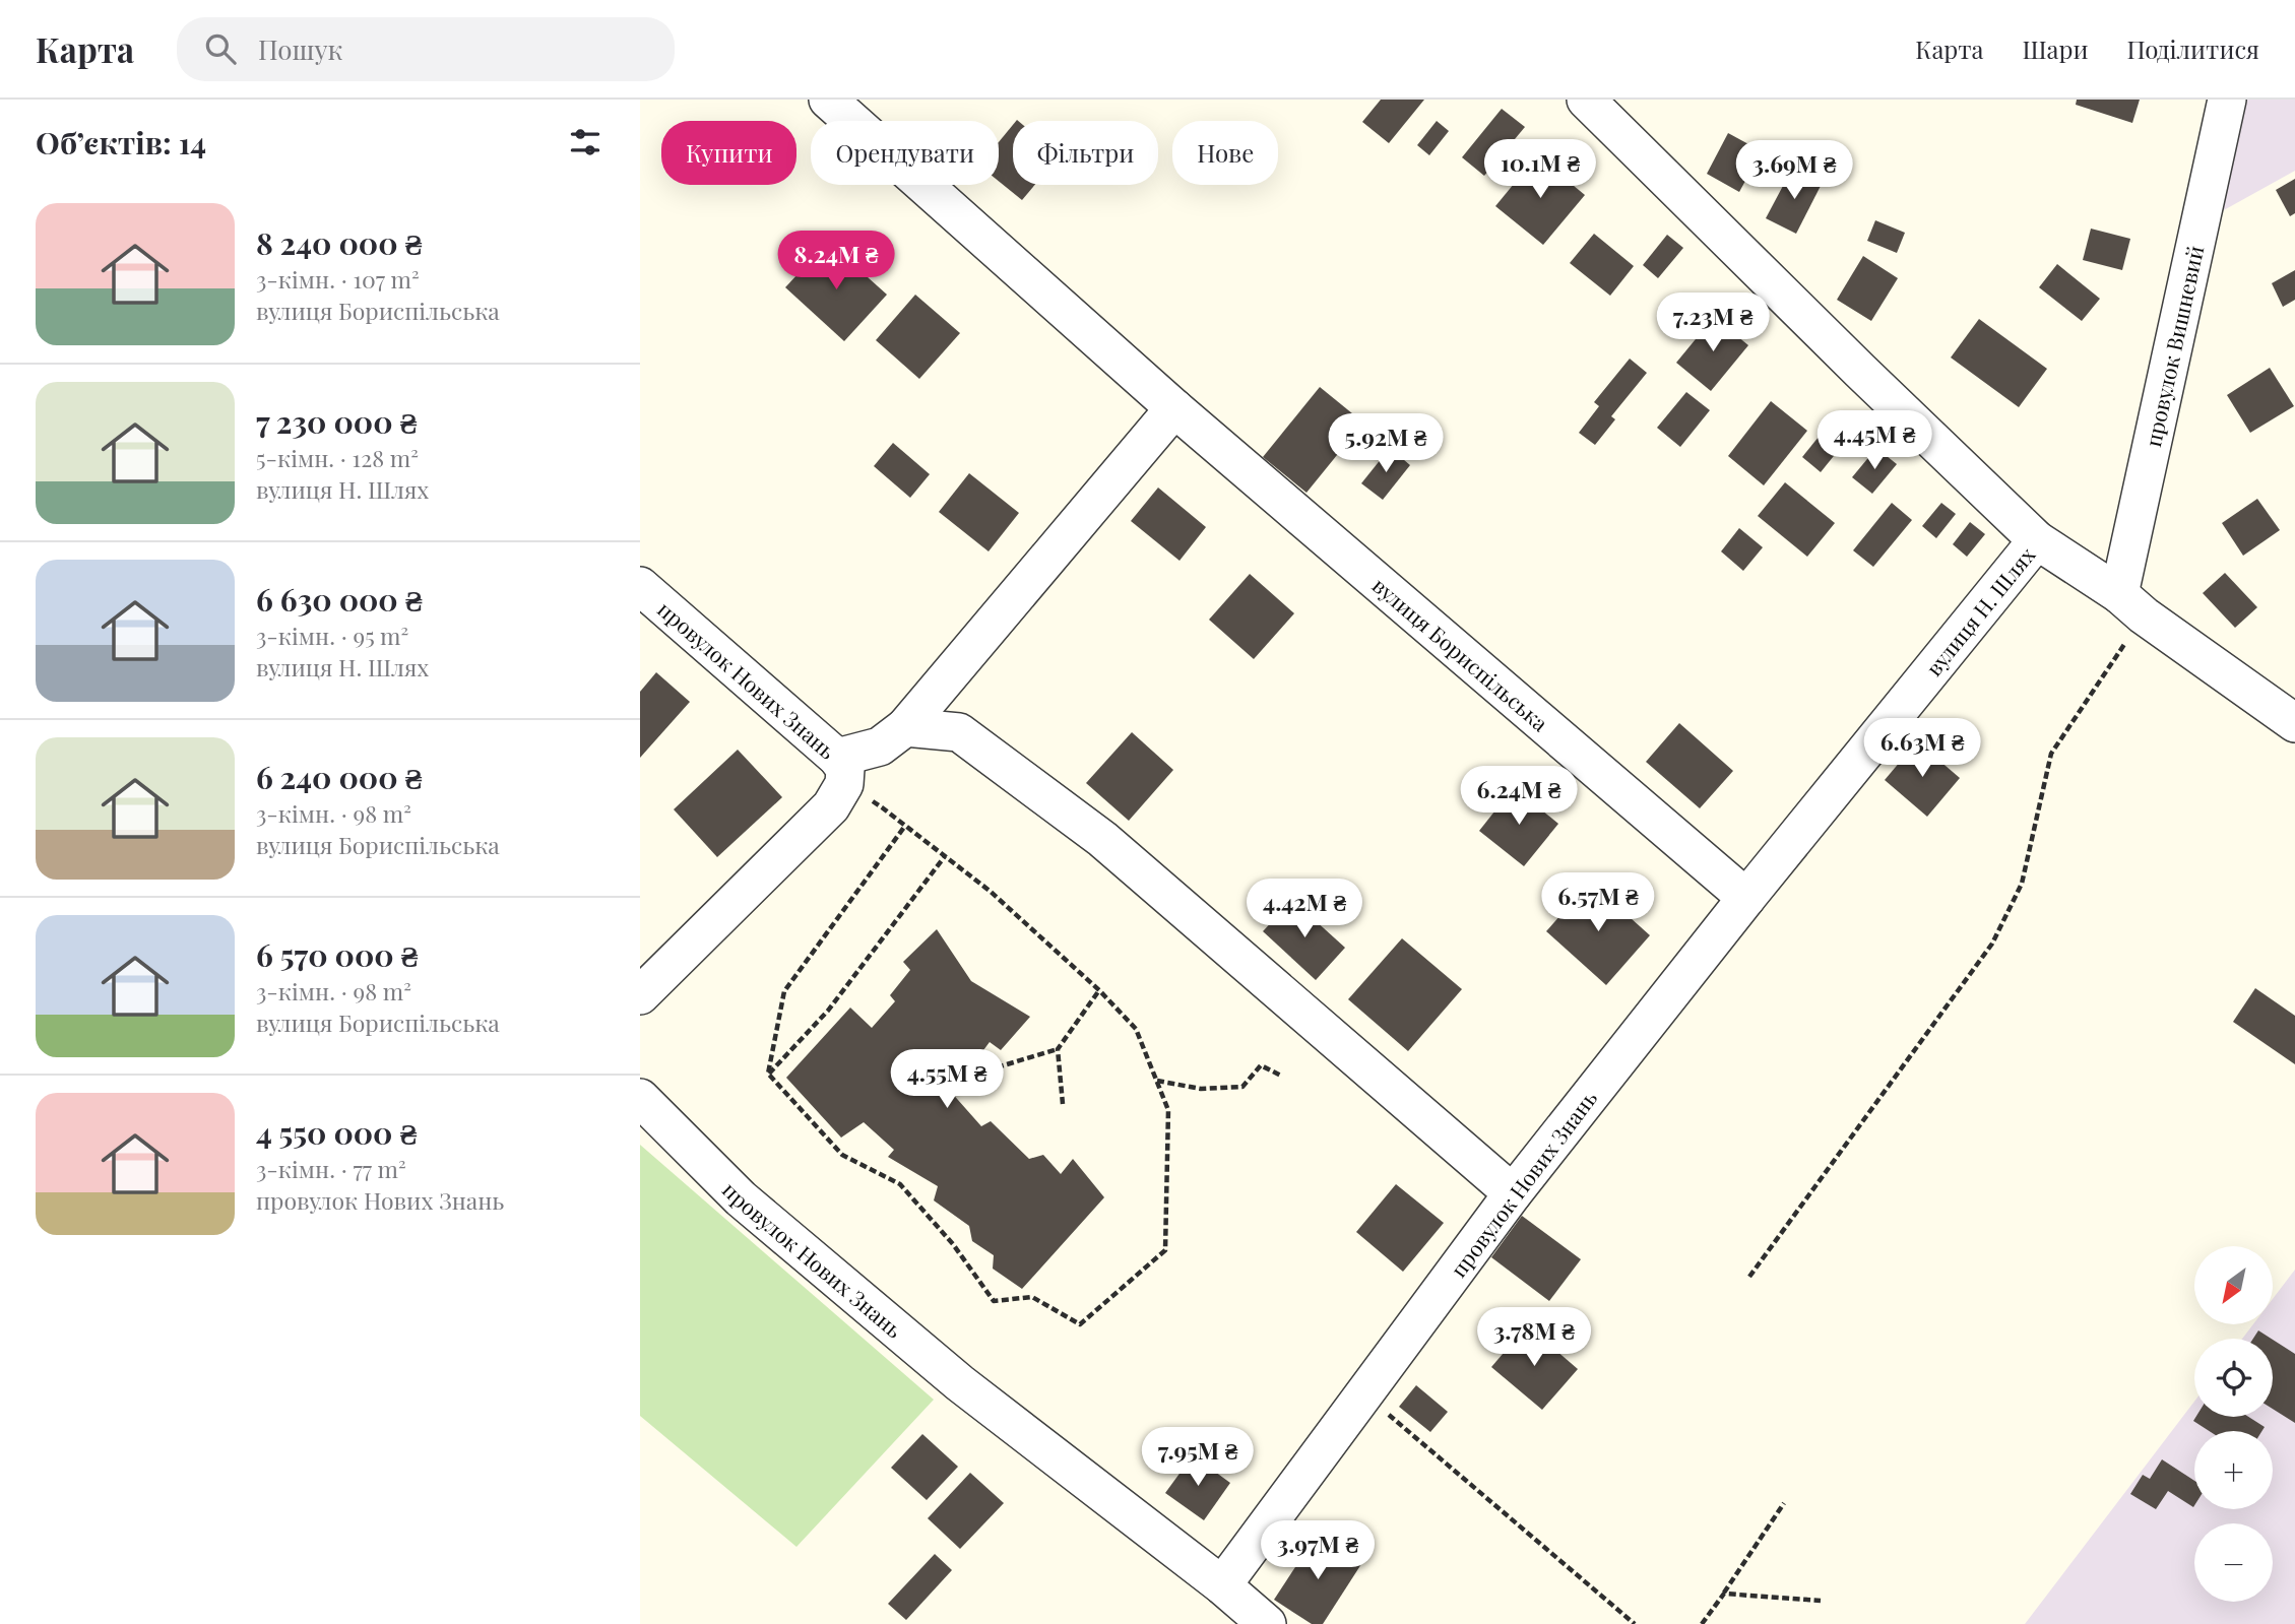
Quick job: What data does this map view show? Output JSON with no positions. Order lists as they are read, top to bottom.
{
  "streets": {
    "street": [
      "провулок Вишневий",
      "вулиця Н. Шлях",
      "вулиця Бориспільська",
      "провулок Нових Знань"
    ]
  },
  "crossings": [
    ["провулок Вишневий", "вулиця Н. Шлях"],
    ["вулиця Н. Шлях", "вулиця Бориспільська"],
    ["вулиця Н. Шлях", "провулок Нових Знань"],
    ["вулиця Бориспільська", "провулок Нових Знань"]
  ],
  "north": "bottom left",
  "page": {
    "header": "Карта",
    "search": "Пошук",
    "nav": ["Карта", "Шари", "Поділитися"],
    "heading": "Об’єктів: 14",
    "chip": [
      "Купити",
      "Орендувати",
      "Фільтри",
      "Нове"
    ],
    "price": [
      "10.1M ₴",
      "3.69M ₴",
      "8.24M ₴",
      "7.23M ₴",
      "4.45M ₴",
      "5.92M ₴",
      "6.63M ₴",
      "6.24M ₴",
      "6.57M ₴",
      "4.42M ₴",
      "4.55M ₴",
      "3.78M ₴",
      "7.95M ₴",
      "3.97M ₴"
    ],
    "list": [
      {
        "name": "8 240 000 ₴",
        "note": "3-кімн. · 107 m² · вулиця Бориспільська"
      },
      {
        "name": "7 230 000 ₴",
        "note": "5-кімн. · 128 m² · вулиця Н. Шлях"
      },
      {
        "name": "6 630 000 ₴",
        "note": "3-кімн. · 95 m² · вулиця Н. Шлях"
      },
      {
        "name": "6 240 000 ₴",
        "note": "3-кімн. · 98 m² · вулиця Бориспільська"
      },
      {
        "name": "6 570 000 ₴",
        "note": "3-кімн. · 98 m² · вулиця Бориспільська"
      },
      {
        "name": "4 550 000 ₴",
        "note": "3-кімн. · 77 m² · провулок Нових Знань"
      }
    ],
    "map_buttons": ["+", "−"]
  }
}
